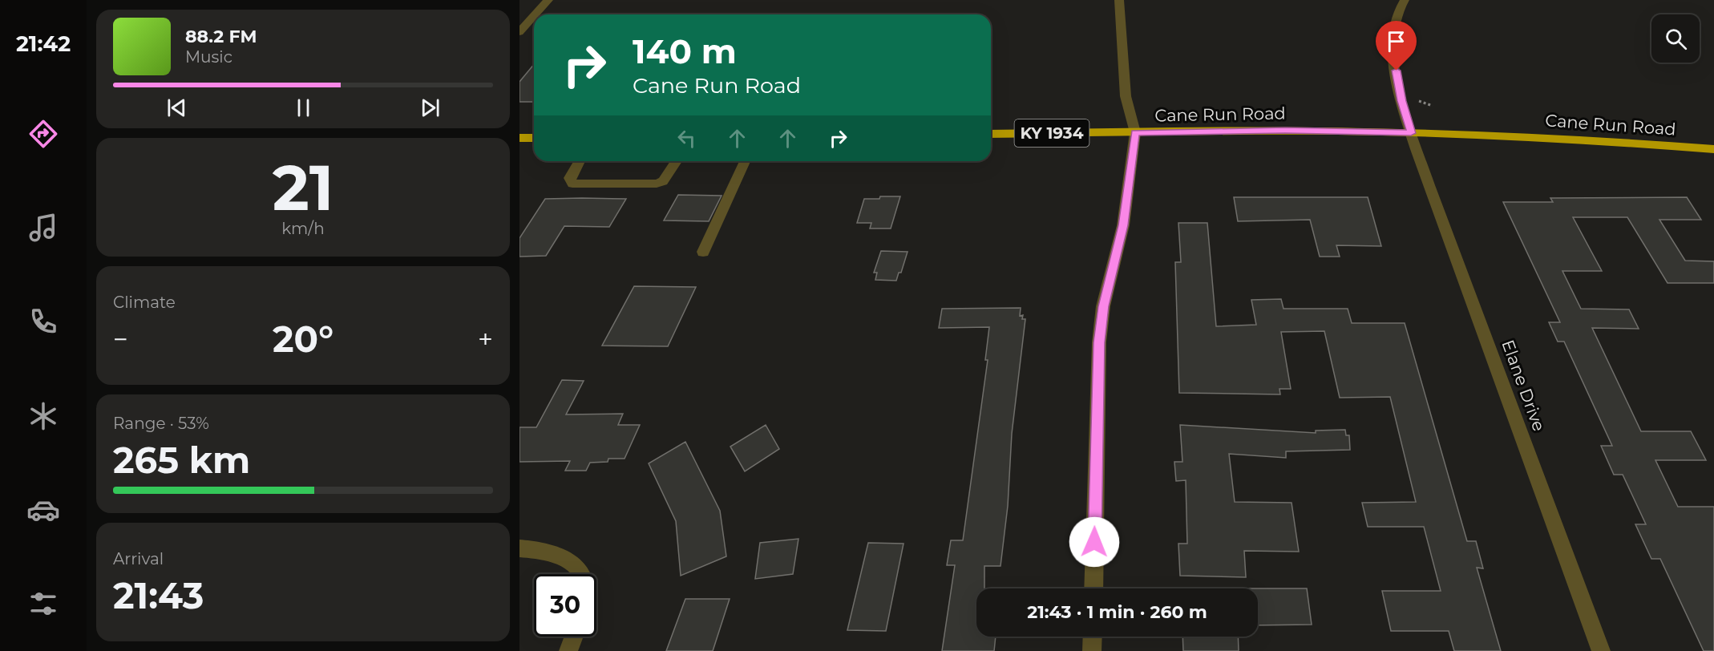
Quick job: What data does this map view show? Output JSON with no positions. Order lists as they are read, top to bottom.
{
  "streets": {
    "highway": ["Cane Run Road", "KY 1934"],
    "street": ["Elane Drive"]
  },
  "crossings": [
    ["Cane Run Road", "Elane Drive"]
  ],
  "page": {
    "tabs": "21:42",
    "turn": ["140 m", "Cane Run Road"],
    "song": ["88.2 FM", "Music"],
    "tile": [
      ["21", "km/h"],
      "Climate",
      ["Range · 53%", "265 km"],
      ["Arrival", "21:43"]
    ],
    "heat": ["−", "20°", "+"],
    "limit": "30",
    "trip": "21:43 · 1 min · 260 m"
  }
}
